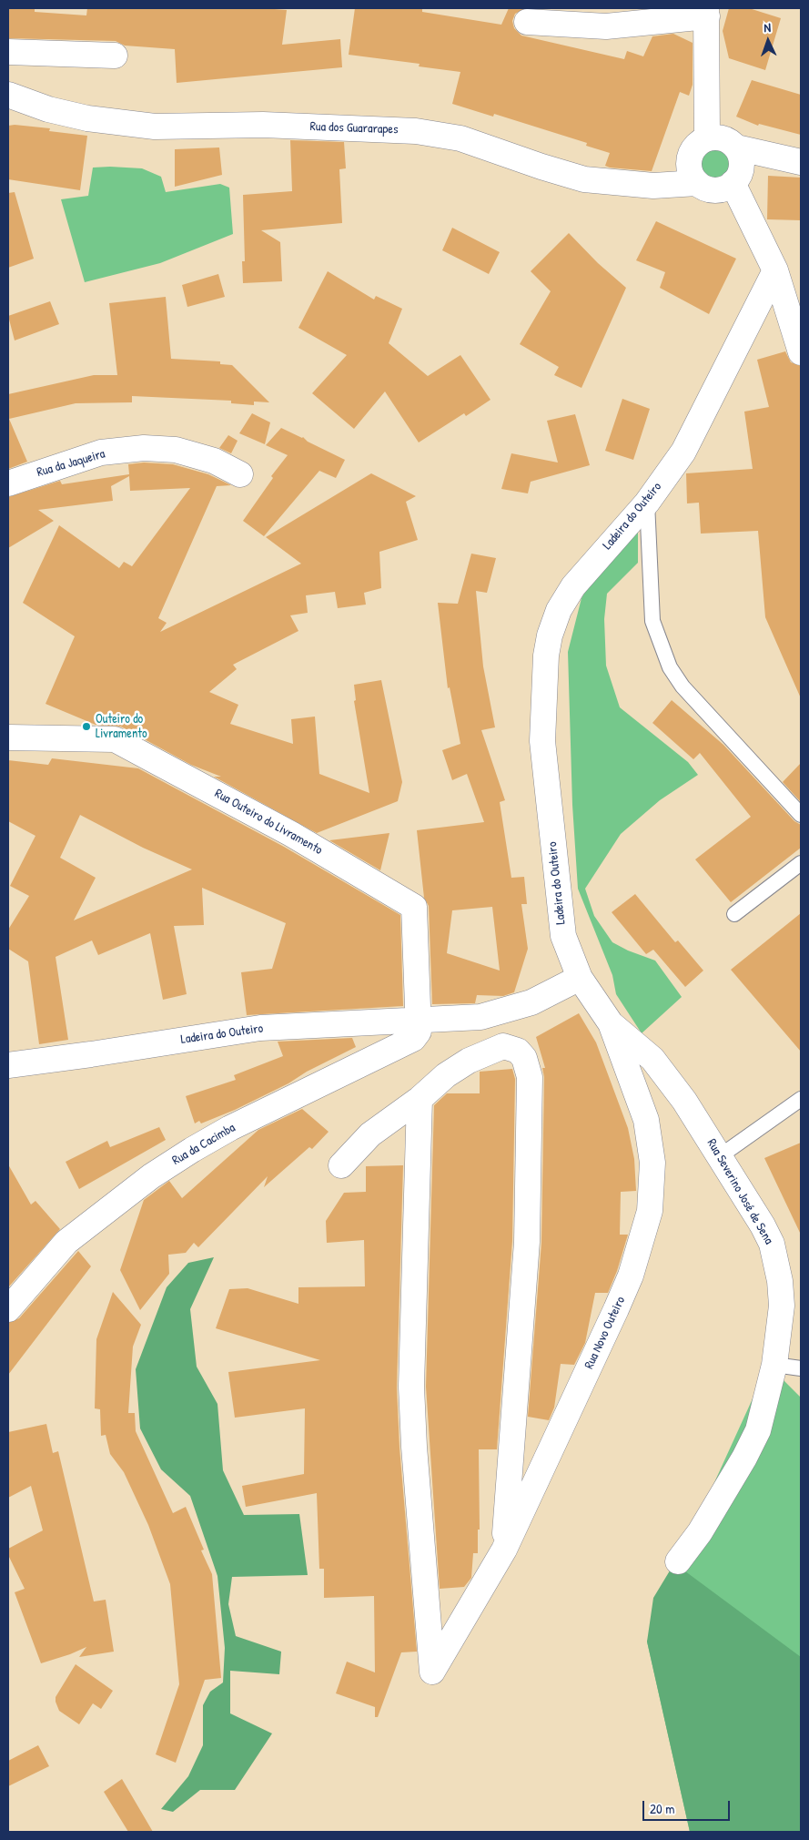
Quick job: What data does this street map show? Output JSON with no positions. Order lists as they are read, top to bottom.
{
  "streets": {
    "street": [
      "Rua dos Guararapes",
      "Rua da Jaqueira",
      "Ladeira do Outeiro",
      "Rua Outeiro do Livramento",
      "Rua da Cacimba",
      "Rua Severino José de Sena",
      "Rua Novo Outeiro"
    ]
  },
  "crossings": [
    ["Ladeira do Outeiro", "Rua Outeiro do Livramento"],
    ["Ladeira do Outeiro", "Rua da Cacimba"],
    ["Ladeira do Outeiro", "Rua Novo Outeiro"],
    ["Rua Outeiro do Livramento", "Rua da Cacimba"],
    ["Rua Severino José de Sena", "Rua Novo Outeiro"]
  ],
  "places": ["Outeiro do Livramento"],
  "scale_bar": "20 m",
  "north": "top"
}
